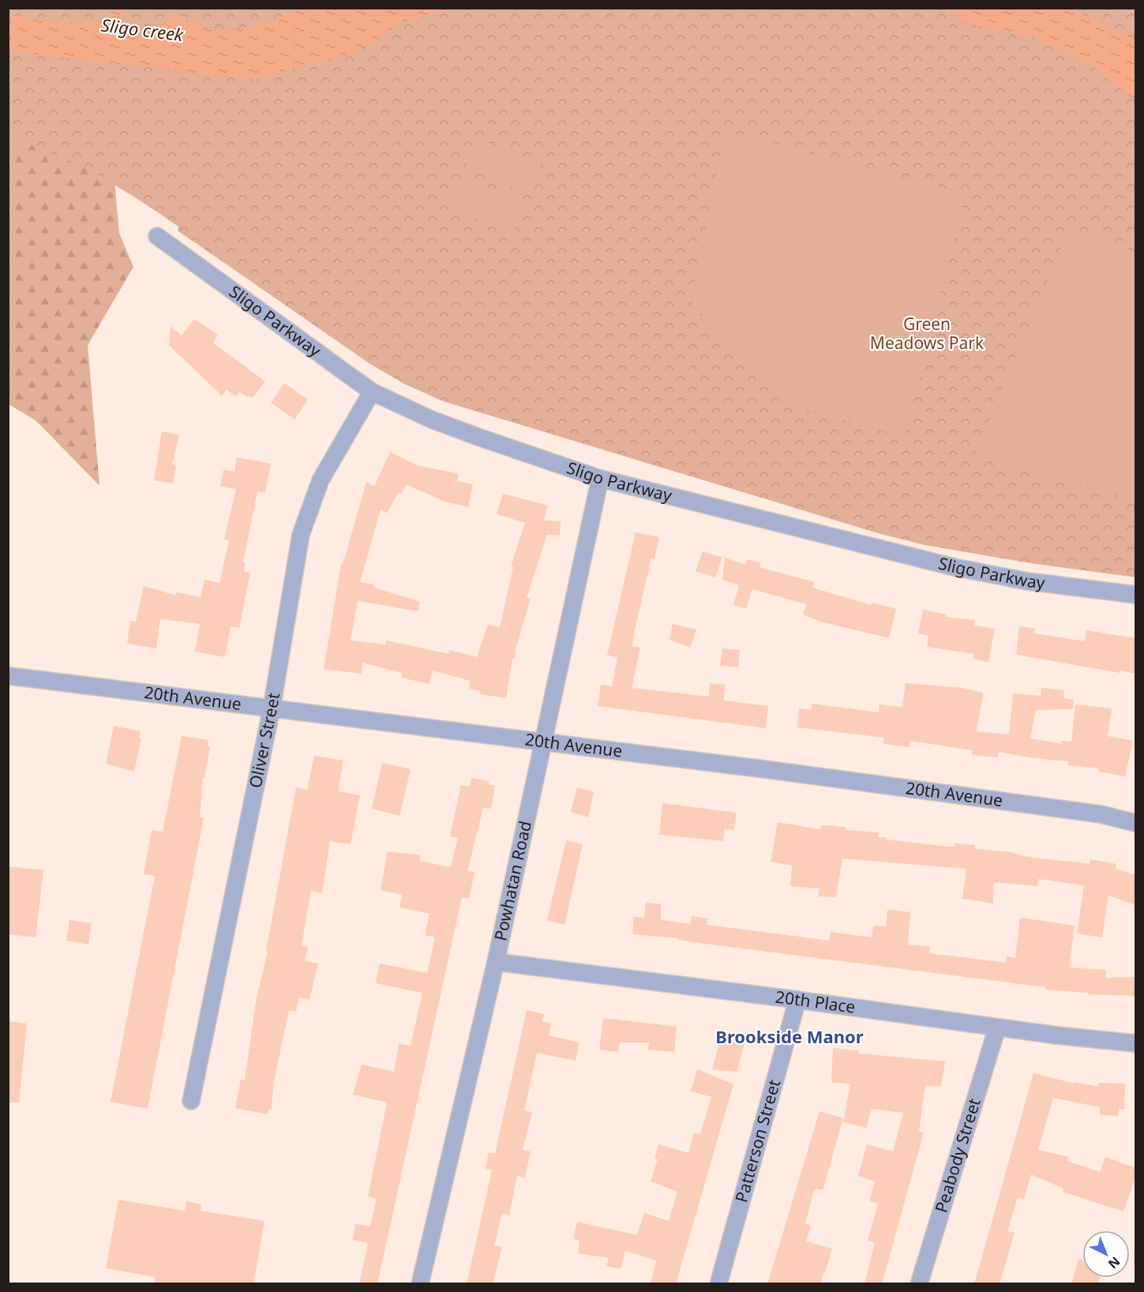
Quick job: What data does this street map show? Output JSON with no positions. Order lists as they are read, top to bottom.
{
  "streets": {
    "street": [
      "Sligo Parkway",
      "20th Avenue",
      "Oliver Street",
      "Powhatan Road",
      "20th Place",
      "Patterson Street",
      "Peabody Street"
    ]
  },
  "crossings": [
    ["Sligo Parkway", "Oliver Street"],
    ["Sligo Parkway", "Powhatan Road"],
    ["20th Avenue", "Oliver Street"],
    ["20th Avenue", "Powhatan Road"],
    ["Powhatan Road", "20th Place"],
    ["20th Place", "Patterson Street"],
    ["20th Place", "Peabody Street"]
  ],
  "districts": ["Brookside Manor"],
  "water": ["Sligo creek"],
  "parks": ["Green Meadows Park"],
  "north": "bottom right"
}
